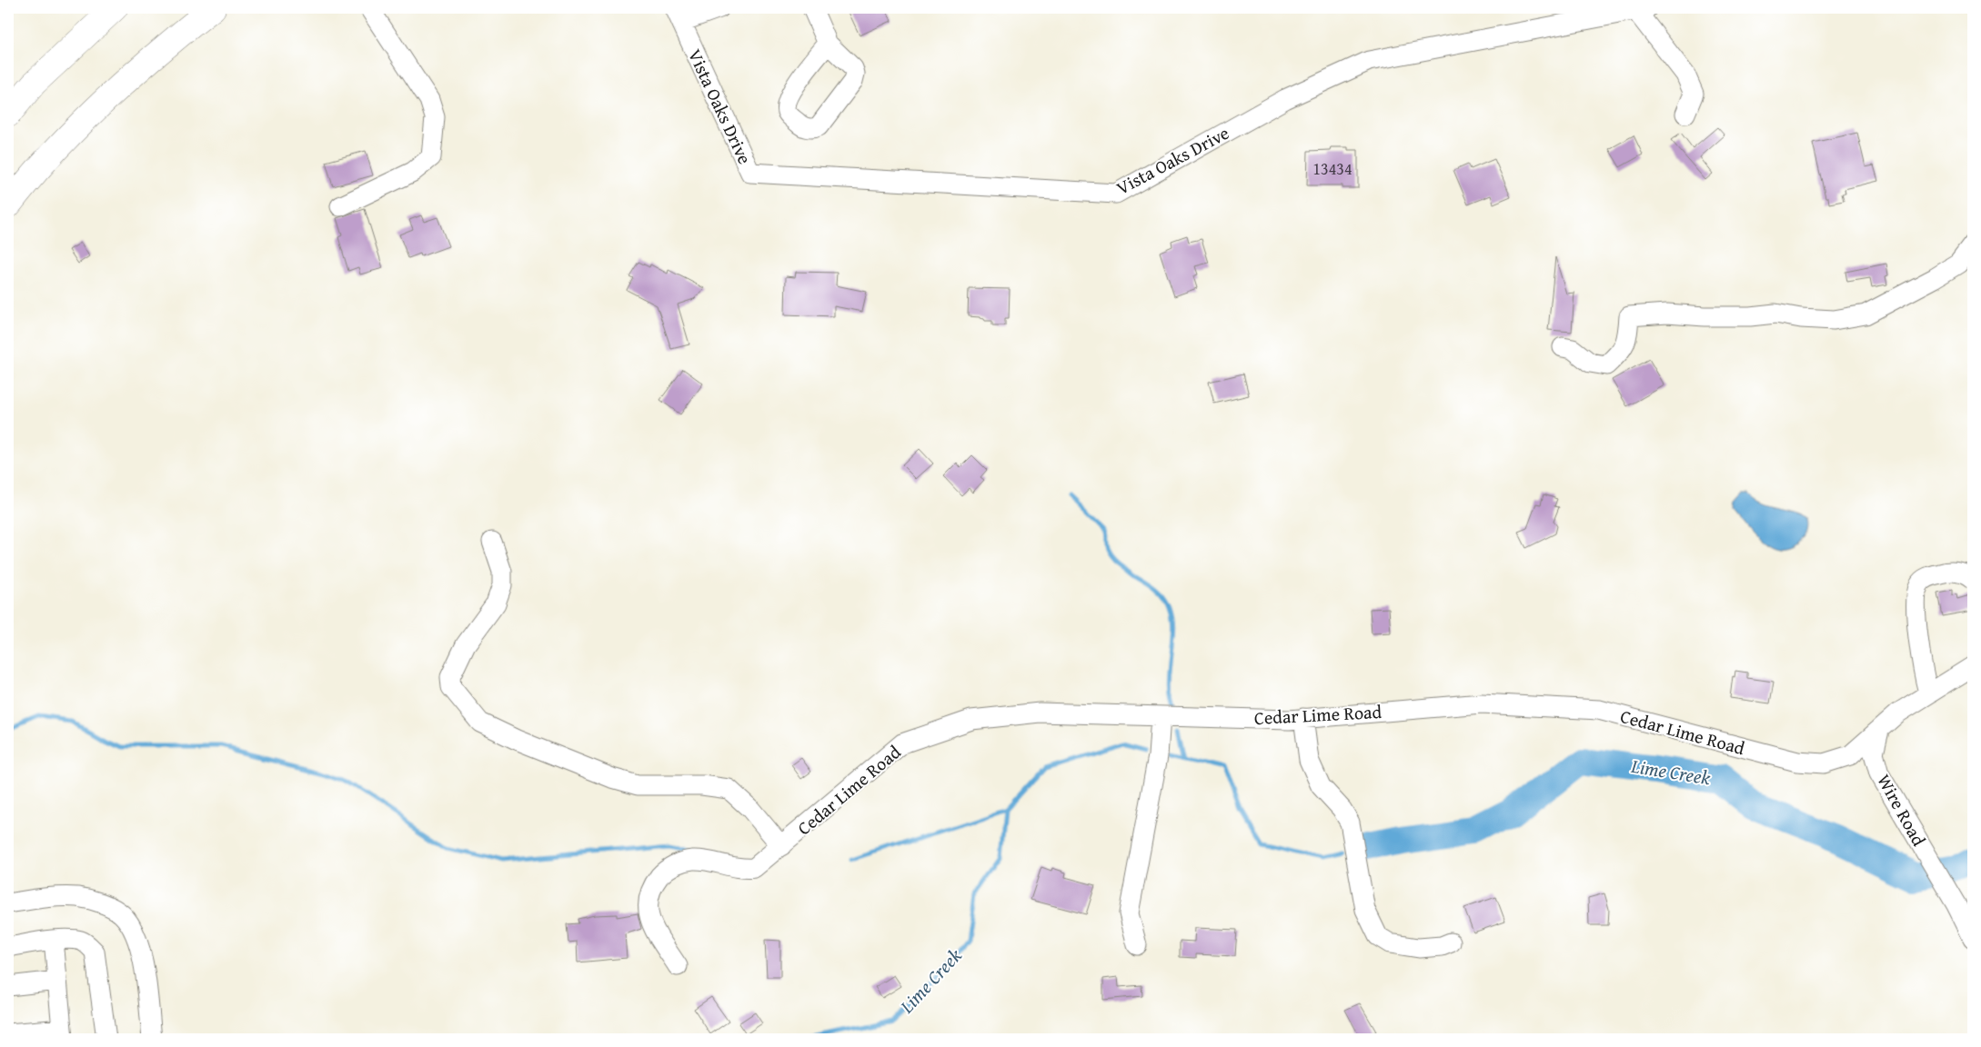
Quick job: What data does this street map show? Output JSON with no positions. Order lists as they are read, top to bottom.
{
  "streets": {
    "street": ["Vista Oaks Drive", "Cedar Lime Road", "Wire Road"]
  },
  "crossings": [
    ["Cedar Lime Road", "Wire Road"]
  ],
  "water": ["Lime Creek"],
  "house_numbers": ["13434"]
}
